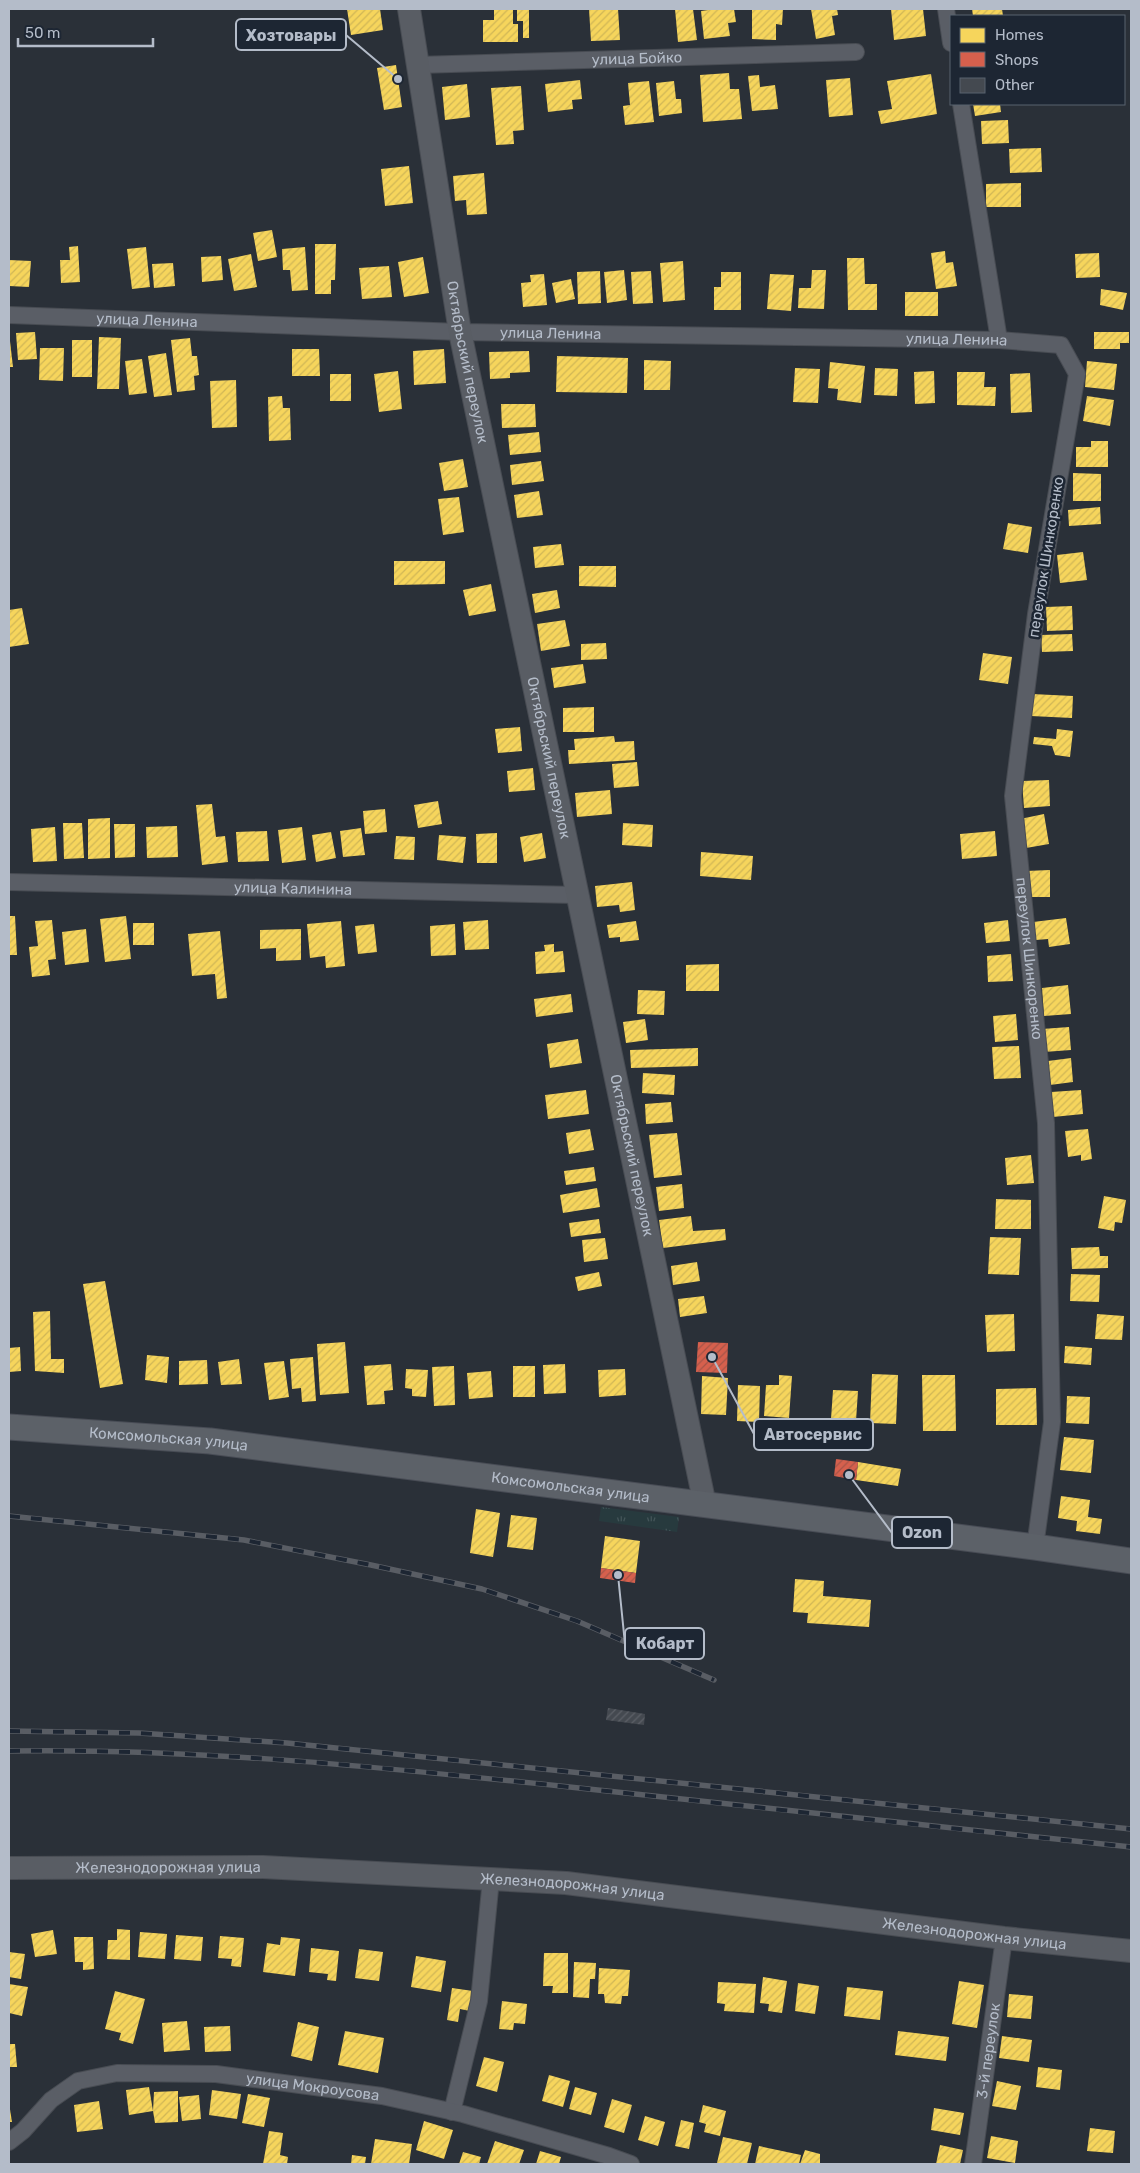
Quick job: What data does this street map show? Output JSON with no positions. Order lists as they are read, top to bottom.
{
  "streets": {
    "main road": ["Комсомольская улица"],
    "street": [
      "улица Бойко",
      "улица Ленина",
      "Октябрьский переулок",
      "переулок Шинкоренко",
      "улица Калинина",
      "Железнодорожная улица",
      "3-й переулок",
      "улица Мокроусова"
    ]
  },
  "crossings": [
    ["улица Бойко", "Октябрьский переулок"],
    ["улица Ленина", "Октябрьский переулок"],
    ["улица Ленина", "переулок Шинкоренко"],
    ["Октябрьский переулок", "улица Калинина"],
    ["Октябрьский переулок", "Комсомольская улица"],
    ["переулок Шинкоренко", "Комсомольская улица"],
    ["Железнодорожная улица", "3-й переулок"]
  ],
  "places": [
    "Хозтовары",
    "Автосервис",
    "Ozon",
    "Кобарт"
  ],
  "legend": ["Homes", "Shops", "Other"],
  "scale_bar": "50 m"
}
